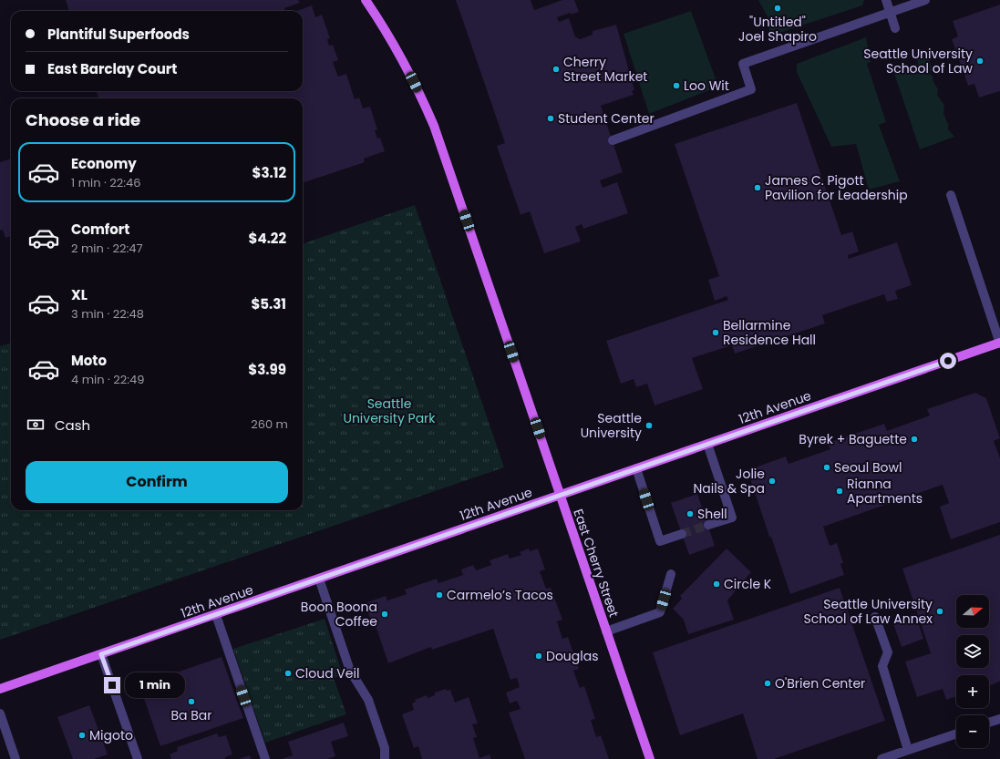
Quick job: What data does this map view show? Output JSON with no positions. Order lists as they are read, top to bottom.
{
  "streets": {
    "main road": ["12th Avenue", "East Cherry Street"]
  },
  "crossings": [
    ["12th Avenue", "East Cherry Street"]
  ],
  "parks": ["Seattle University Park"],
  "places": [
    "\"Untitled\" Joel Shapiro",
    "Seattle University School of Law",
    "Cherry Street Market",
    "Loo Wit",
    "Student Center",
    "James C. Pigott Pavilion for Leadership",
    "Bellarmine Residence Hall",
    "Seattle University",
    "Byrek + Baguette",
    "Seoul Bowl",
    "Jolie Nails & Spa",
    "Rianna Apartments",
    "Shell",
    "Circle K",
    "Carmelo’s Tacos",
    "Seattle University School of Law Annex",
    "Boon Boona Coffee",
    "Douglas",
    "Cloud Veil",
    "O'Brien Center",
    "Ba Bar",
    "Migoto"
  ],
  "north": "right",
  "page": {
    "banner": ["Plantiful Superfoods", "East Barclay Court"],
    "heading": "Choose a ride",
    "list": [
      {
        "name": "Economy",
        "note": "1 min · 22:46",
        "value": "$3.12"
      },
      {
        "name": "Comfort",
        "note": "2 min · 22:47",
        "value": "$4.22"
      },
      {
        "name": "XL",
        "note": "3 min · 22:48",
        "value": "$5.31"
      },
      {
        "name": "Moto",
        "note": "4 min · 22:49",
        "value": "$3.99"
      }
    ],
    "pay": ["Cash", "260 m"],
    "buttons": "Confirm",
    "map_buttons": ["+", "−"],
    "bubble": "1 min"
  }
}
